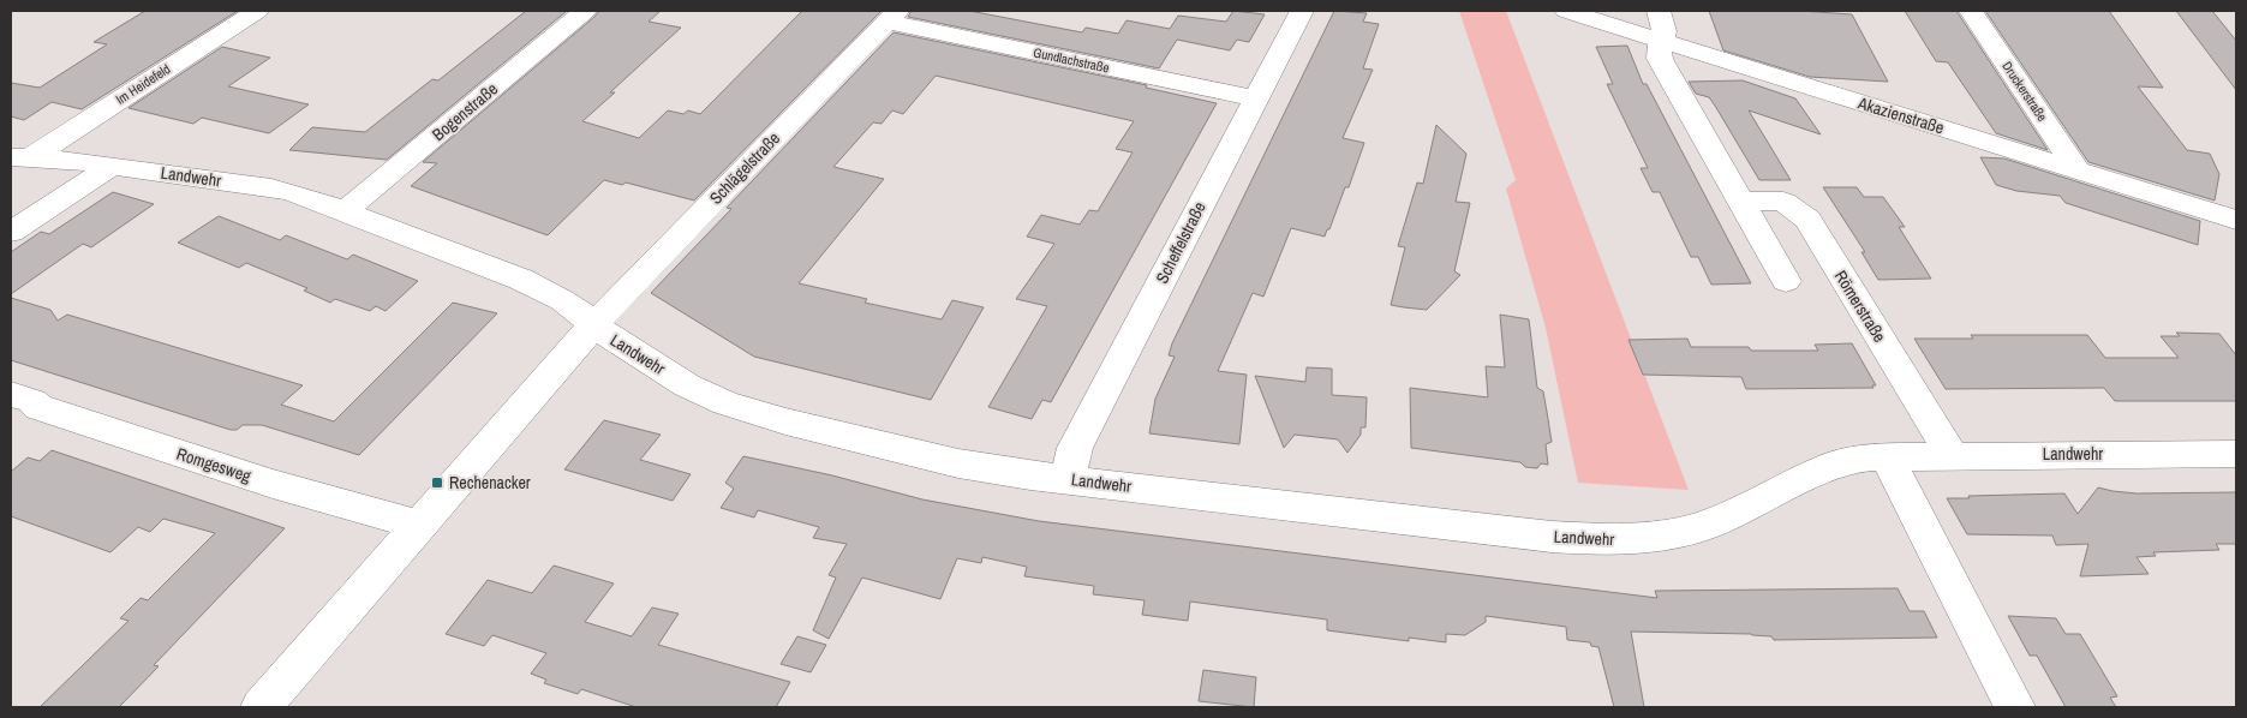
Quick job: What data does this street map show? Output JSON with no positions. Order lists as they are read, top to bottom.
{
  "streets": {
    "street": [
      "Gundlachstraße",
      "Im Heidefeld",
      "Druckerstraße",
      "Bogenstraße",
      "Akazienstraße",
      "Schlägelstraße",
      "Landwehr",
      "Scheffelstraße",
      "Römerstraße",
      "Romgesweg"
    ]
  },
  "crossings": [
    ["Gundlachstraße", "Schlägelstraße"],
    ["Gundlachstraße", "Scheffelstraße"],
    ["Im Heidefeld", "Landwehr"],
    ["Druckerstraße", "Akazienstraße"],
    ["Bogenstraße", "Landwehr"],
    ["Schlägelstraße", "Landwehr"],
    ["Landwehr", "Scheffelstraße"],
    ["Landwehr", "Römerstraße"]
  ],
  "places": {
    "transit": ["Rechenacker"]
  }
}
